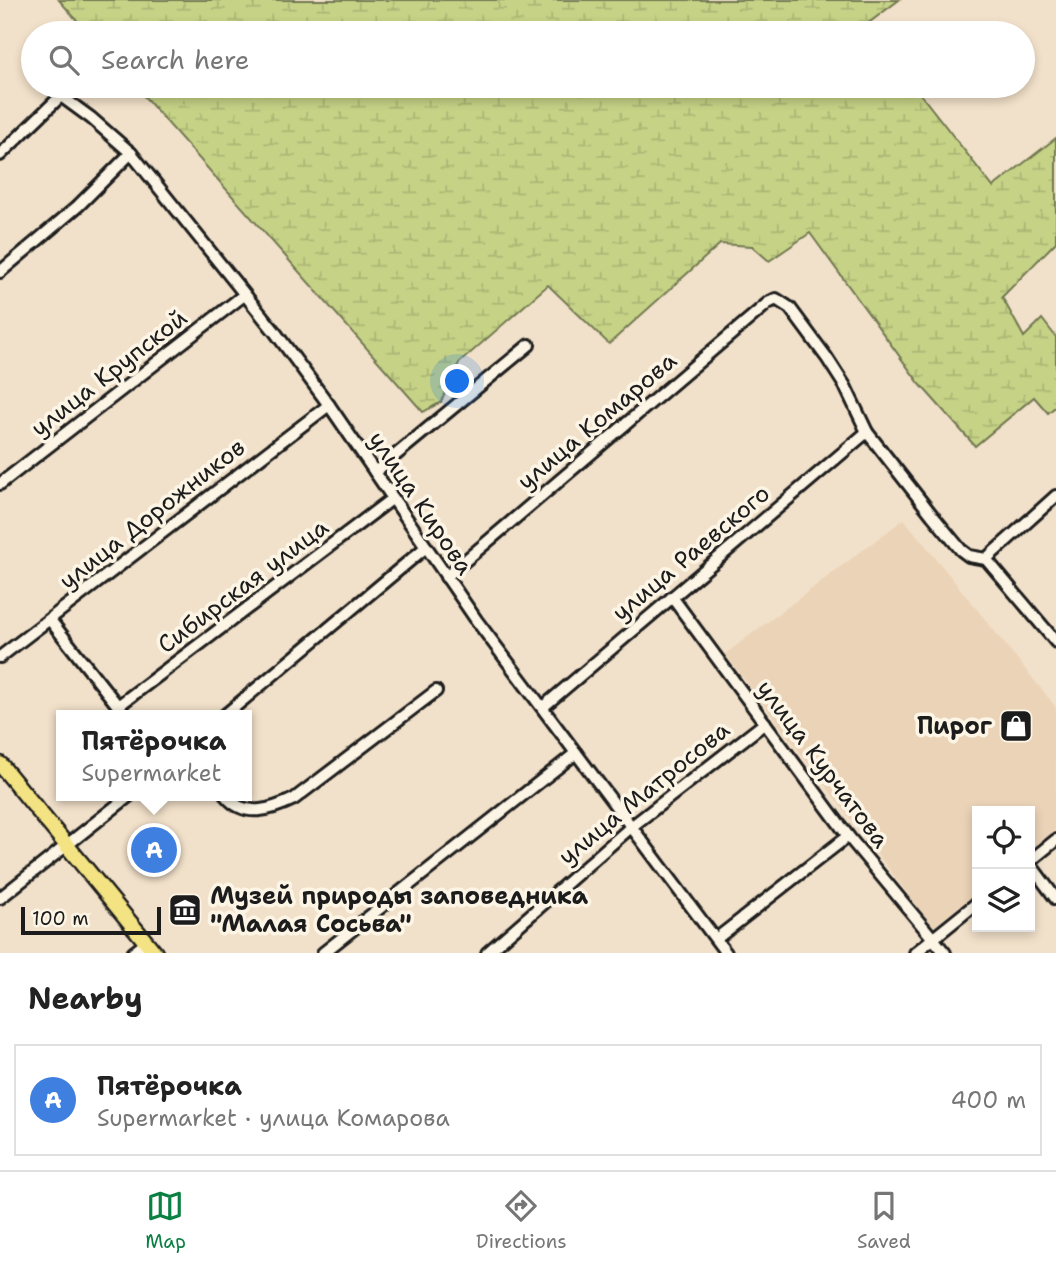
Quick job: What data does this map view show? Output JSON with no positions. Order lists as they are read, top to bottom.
{
  "streets": {
    "street": [
      "улица Крупской",
      "улица Комарова",
      "улица Кирова",
      "улица Дорожников",
      "улица Раевского",
      "Сибирская улица",
      "улица Курчатова",
      "улица Матросова"
    ]
  },
  "crossings": [
    ["улица Крупской", "улица Кирова"],
    ["улица Комарова", "улица Кирова"],
    ["улица Комарова", "улица Раевского"],
    ["улица Кирова", "улица Дорожников"],
    ["улица Кирова", "улица Раевского"],
    ["улица Кирова", "Сибирская улица"],
    ["улица Кирова", "улица Матросова"],
    ["улица Раевского", "улица Курчатова"],
    ["улица Курчатова", "улица Матросова"]
  ],
  "places": {
    "shop": ["Пирог"],
    "museum": ["Музей природы заповедника \"Малая Сосьва\""]
  },
  "scale_bar": "100 m",
  "page": {
    "search": "Search here",
    "popup": ["Пятёрочка", "Supermarket"],
    "pins": "A",
    "scale": "100 m",
    "heading": "Nearby",
    "list": [
      {
        "mark": "A",
        "name": "Пятёрочка",
        "note": "Supermarket · улица Комарова",
        "value": "400 m"
      }
    ],
    "nav": ["Map", "Directions", "Saved"]
  }
}
